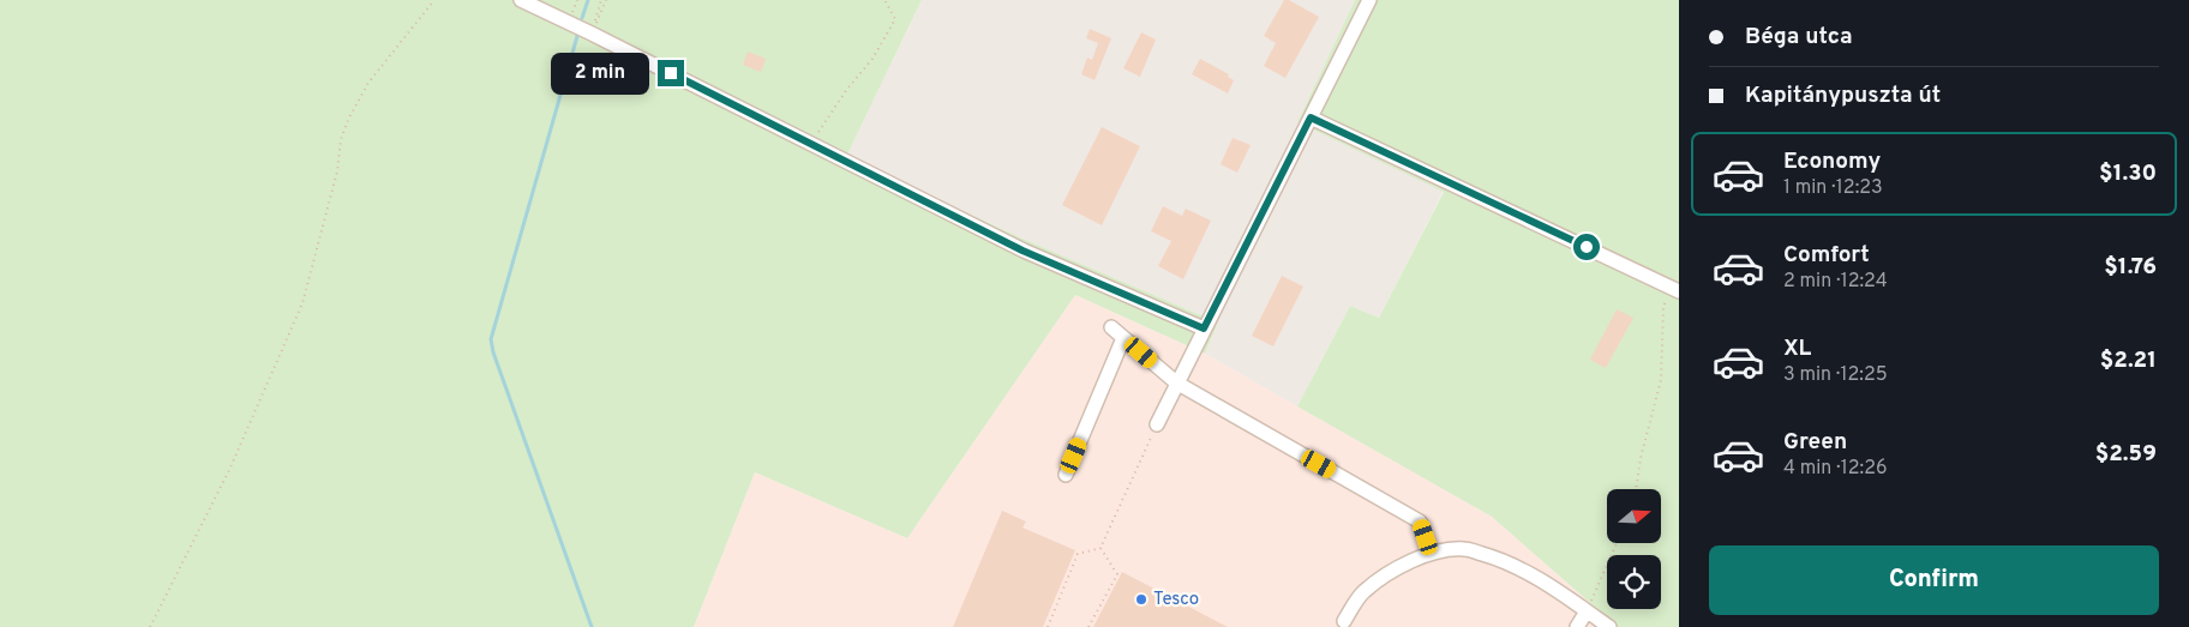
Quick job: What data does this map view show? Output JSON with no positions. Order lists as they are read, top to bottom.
{
  "places": ["Tesco"],
  "north": "right",
  "page": {
    "banner": ["Béga utca", "Kapitánypuszta út"],
    "bubble": "2 min",
    "list": [
      {
        "name": "Economy",
        "note": "1 min · 12:23",
        "value": "$1.30"
      },
      {
        "name": "Comfort",
        "note": "2 min · 12:24",
        "value": "$1.76"
      },
      {
        "name": "XL",
        "note": "3 min · 12:25",
        "value": "$2.21"
      },
      {
        "name": "Green",
        "note": "4 min · 12:26",
        "value": "$2.59"
      }
    ],
    "buttons": "Confirm"
  }
}
